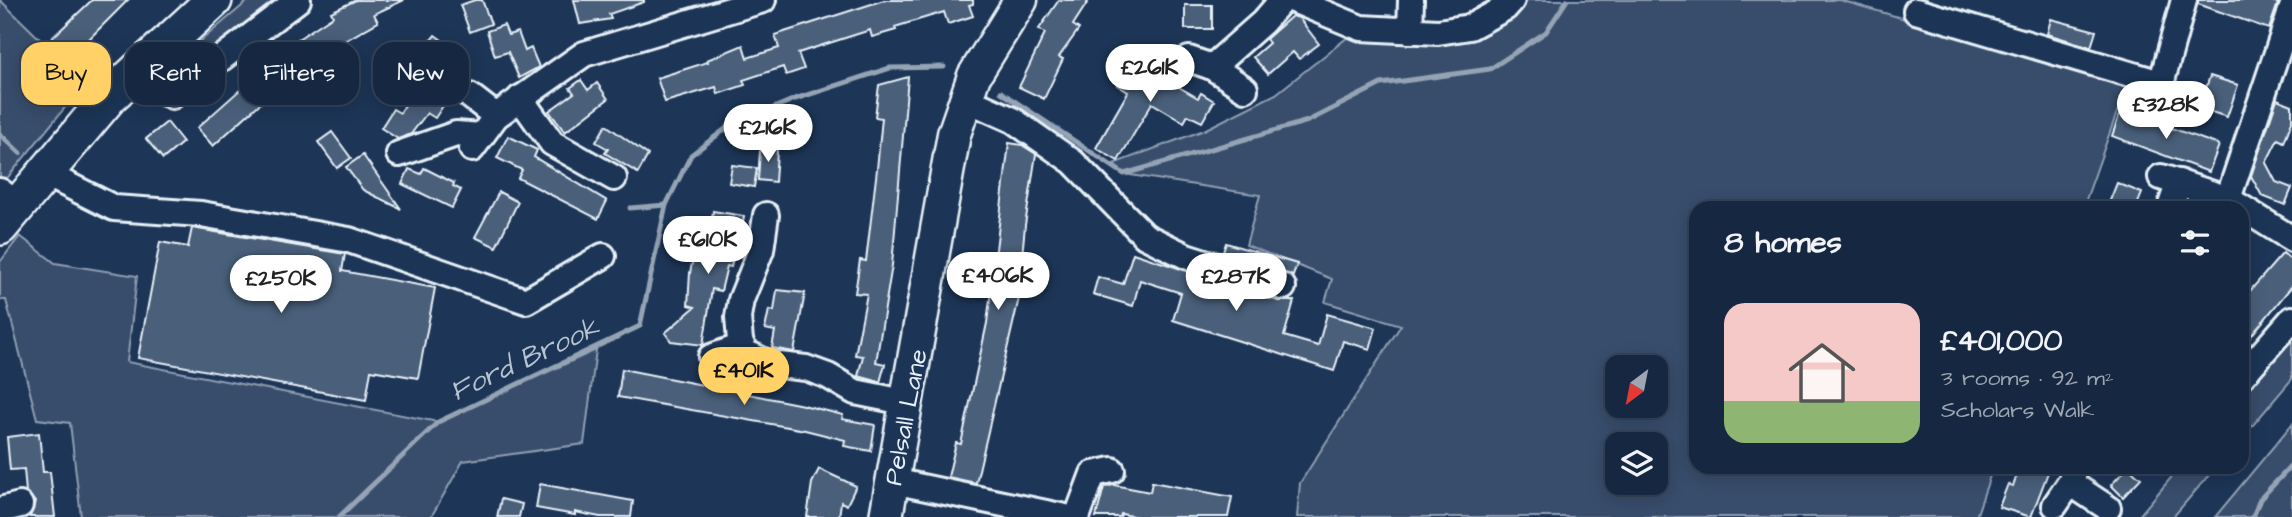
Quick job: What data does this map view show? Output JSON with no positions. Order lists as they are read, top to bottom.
{
  "streets": {
    "main road": ["Pelsall Lane"]
  },
  "water": ["Ford Brook"],
  "north": "bottom left",
  "page": {
    "chip": [
      "Buy",
      "Rent",
      "Filters",
      "New"
    ],
    "price": [
      "£261K",
      "£328K",
      "£216K",
      "£610K",
      "£406K",
      "£287K",
      "£250K",
      "£401K"
    ],
    "heading": "8 homes",
    "list": [
      {
        "name": "£401,000",
        "note": "3 rooms · 92 m² · Scholars Walk"
      }
    ]
  }
}
